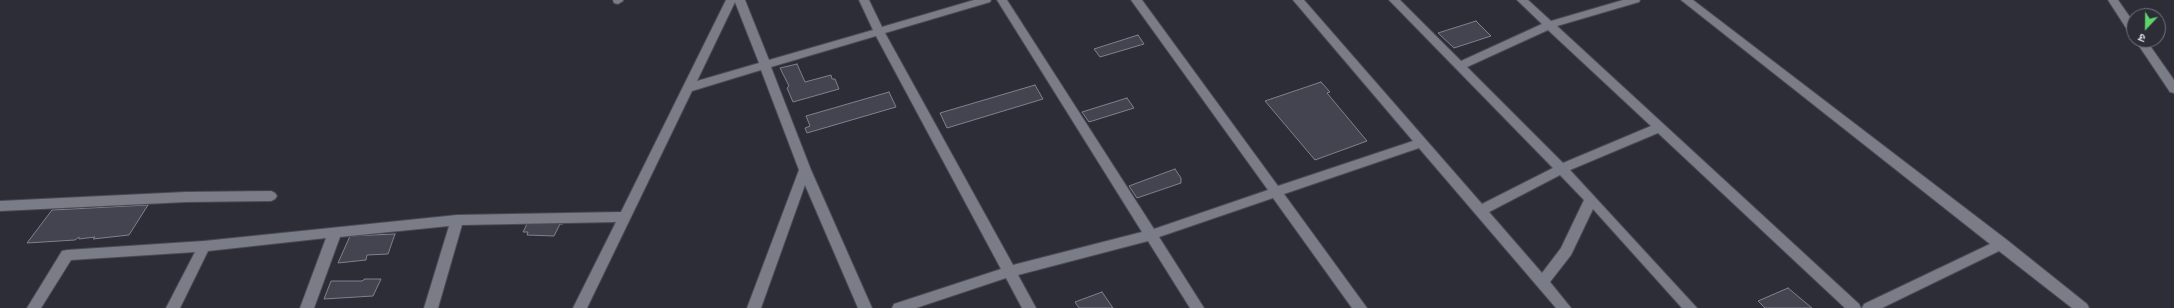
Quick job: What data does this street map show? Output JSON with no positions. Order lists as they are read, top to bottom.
{
  "north": "bottom"
}
